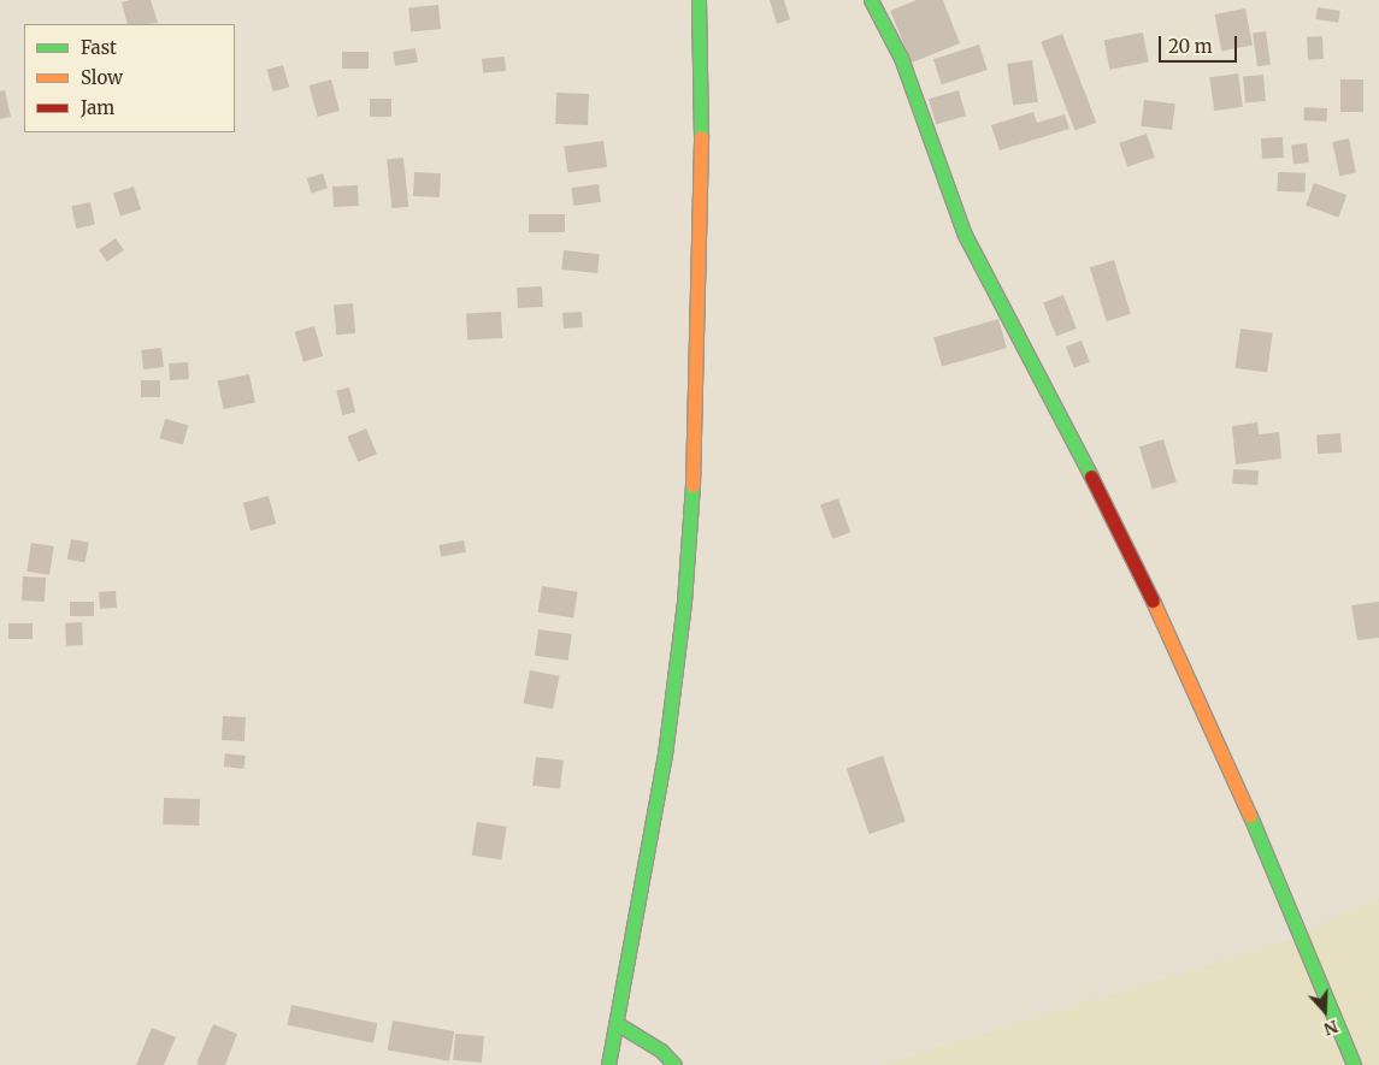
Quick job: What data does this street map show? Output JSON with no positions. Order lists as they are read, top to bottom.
{
  "legend": ["Fast", "Slow", "Jam"],
  "scale_bar": "20 m",
  "north": "bottom"
}
